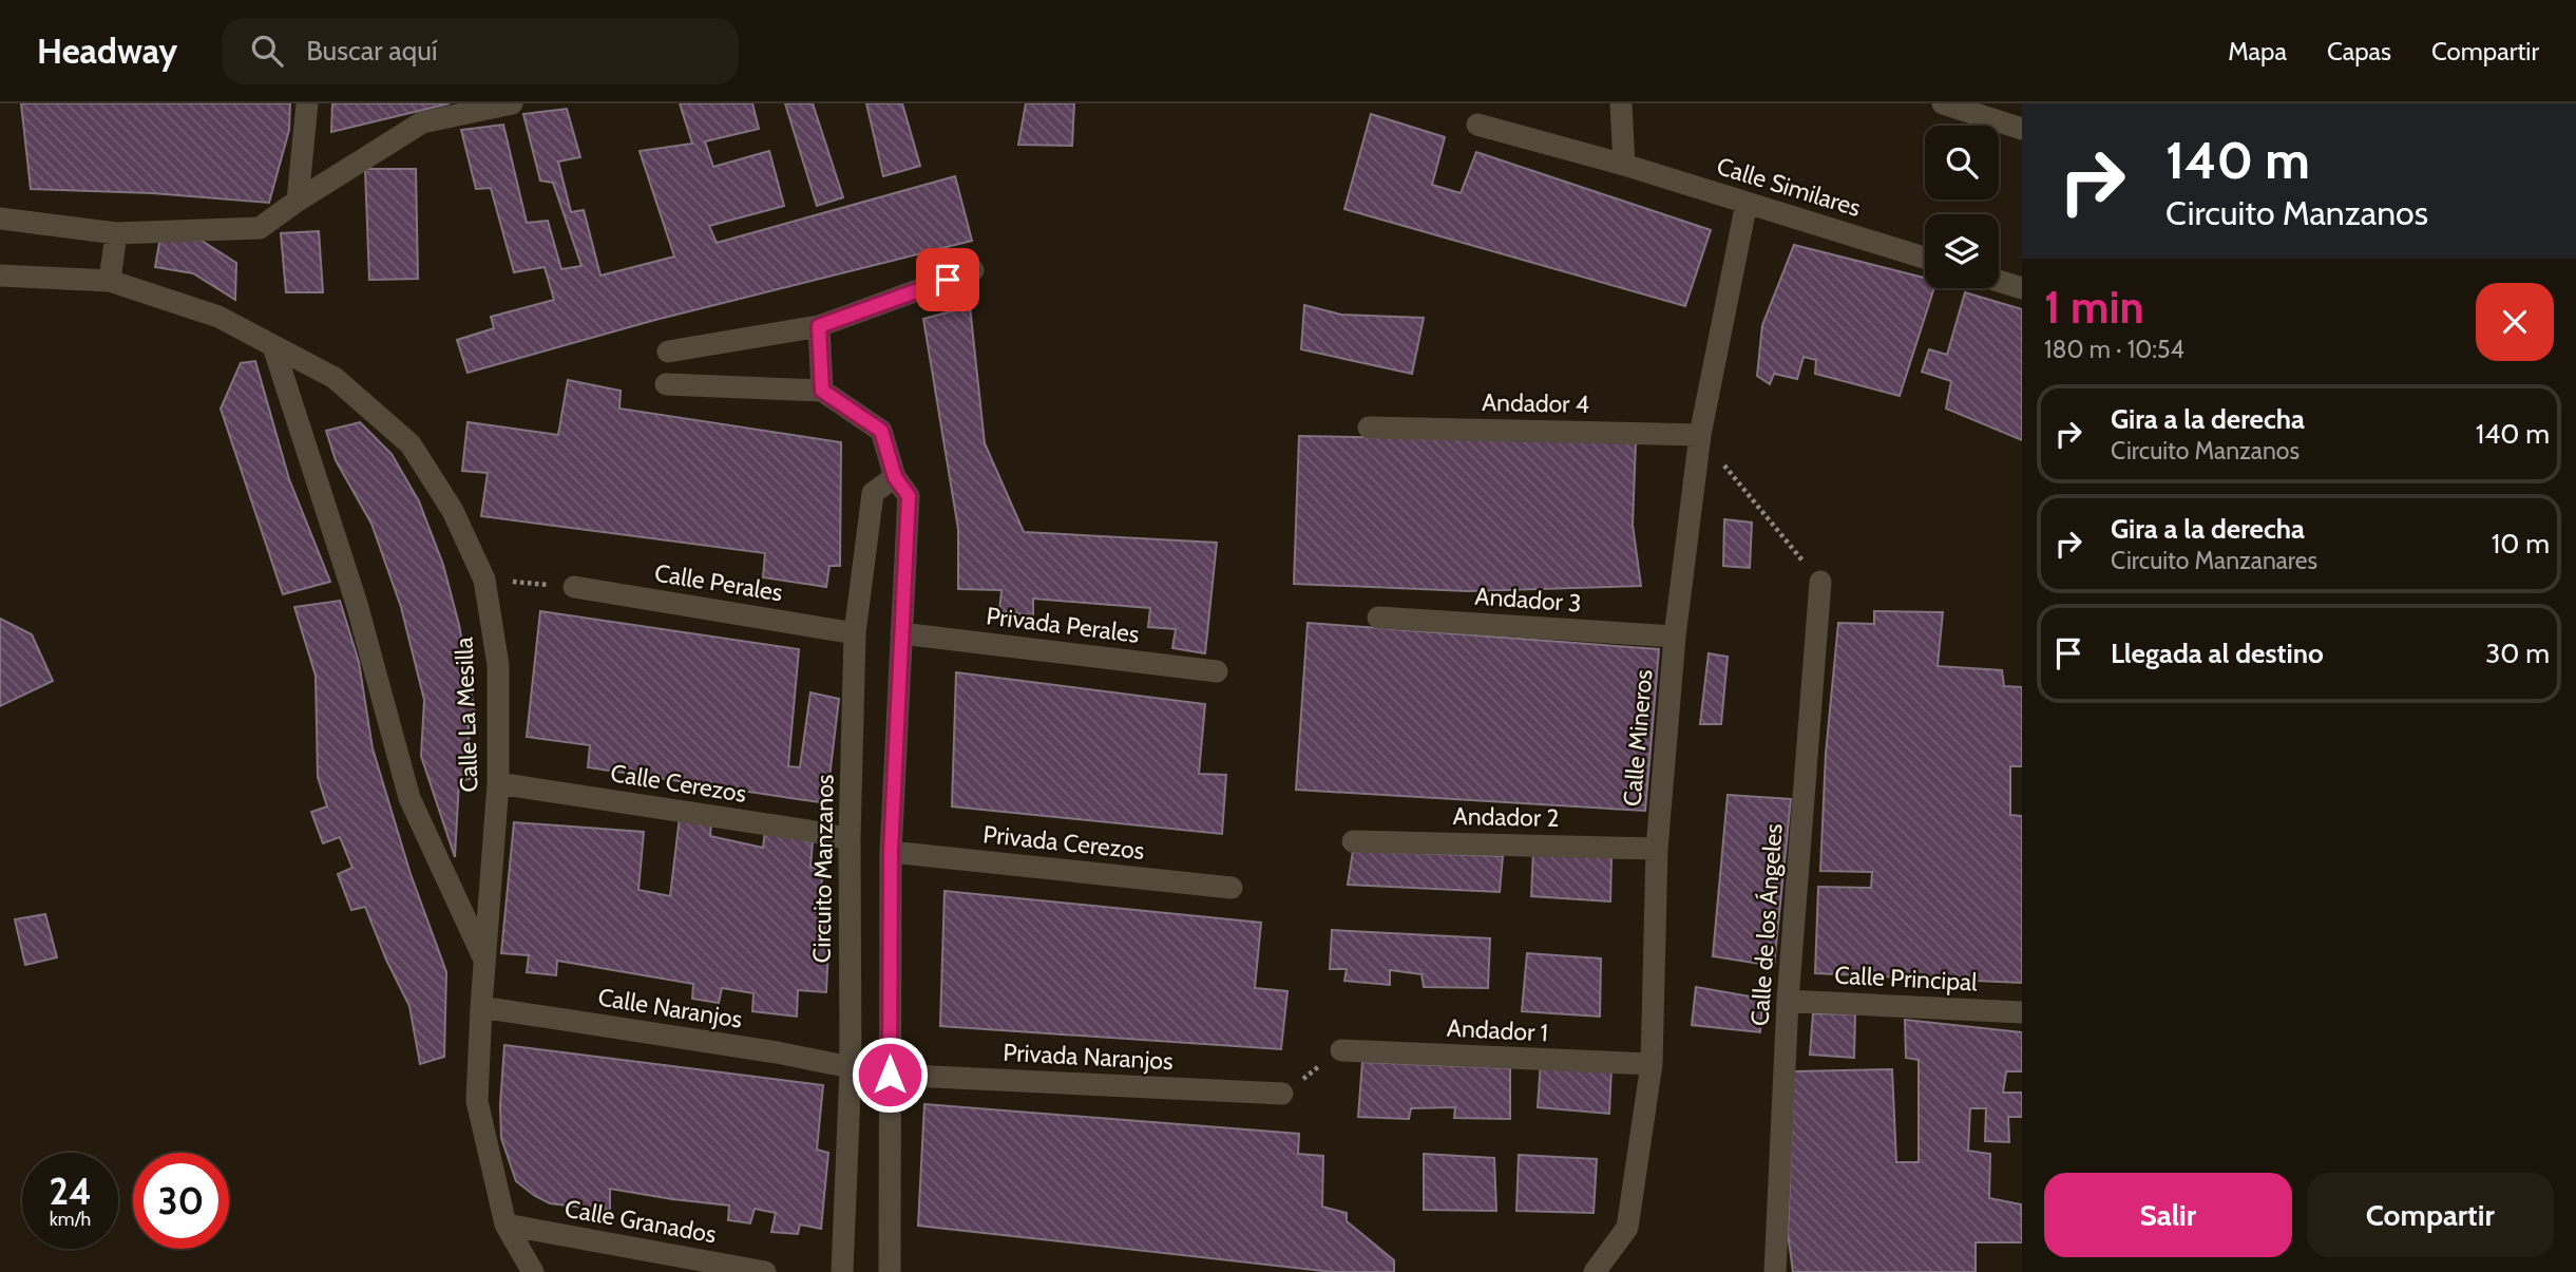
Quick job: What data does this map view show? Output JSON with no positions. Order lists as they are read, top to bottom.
{
  "streets": {
    "street": [
      "Calle Similares",
      "Andador 4",
      "Calle Perales",
      "Andador 3",
      "Privada Perales",
      "Calle La Mesilla",
      "Calle Mineros",
      "Calle Cerezos",
      "Andador 2",
      "Privada Cerezos",
      "Circuito Manzanos",
      "Calle de los Ángeles",
      "Calle Principal",
      "Calle Naranjos",
      "Andador 1",
      "Privada Naranjos",
      "Calle Granados"
    ]
  },
  "crossings": [
    ["Calle Similares", "Calle Mineros"],
    ["Andador 4", "Calle Mineros"],
    ["Calle Perales", "Circuito Manzanos"],
    ["Andador 3", "Calle Mineros"],
    ["Calle La Mesilla", "Calle Cerezos"],
    ["Calle La Mesilla", "Calle Naranjos"],
    ["Calle La Mesilla", "Calle Granados"],
    ["Calle Mineros", "Andador 2"],
    ["Calle Mineros", "Andador 1"],
    ["Calle Cerezos", "Circuito Manzanos"],
    ["Circuito Manzanos", "Calle Naranjos"],
    ["Calle de los Ángeles", "Calle Principal"]
  ],
  "page": {
    "header": "Headway",
    "search": "Buscar aquí",
    "nav": ["Mapa", "Capas", "Compartir"],
    "turn": ["140 m", "Circuito Manzanos"],
    "heading": ["1 min", "180 m · 10:54"],
    "list": [
      {
        "name": "Gira a la derecha",
        "note": "Circuito Manzanos",
        "value": "140 m"
      },
      {
        "name": "Gira a la derecha",
        "note": "Circuito Manzanares",
        "value": "10 m"
      },
      {
        "name": "Llegada al destino",
        "value": "30 m"
      }
    ],
    "speed": "24 km/h",
    "limit": "30",
    "buttons": ["Salir", "Compartir"]
  }
}
